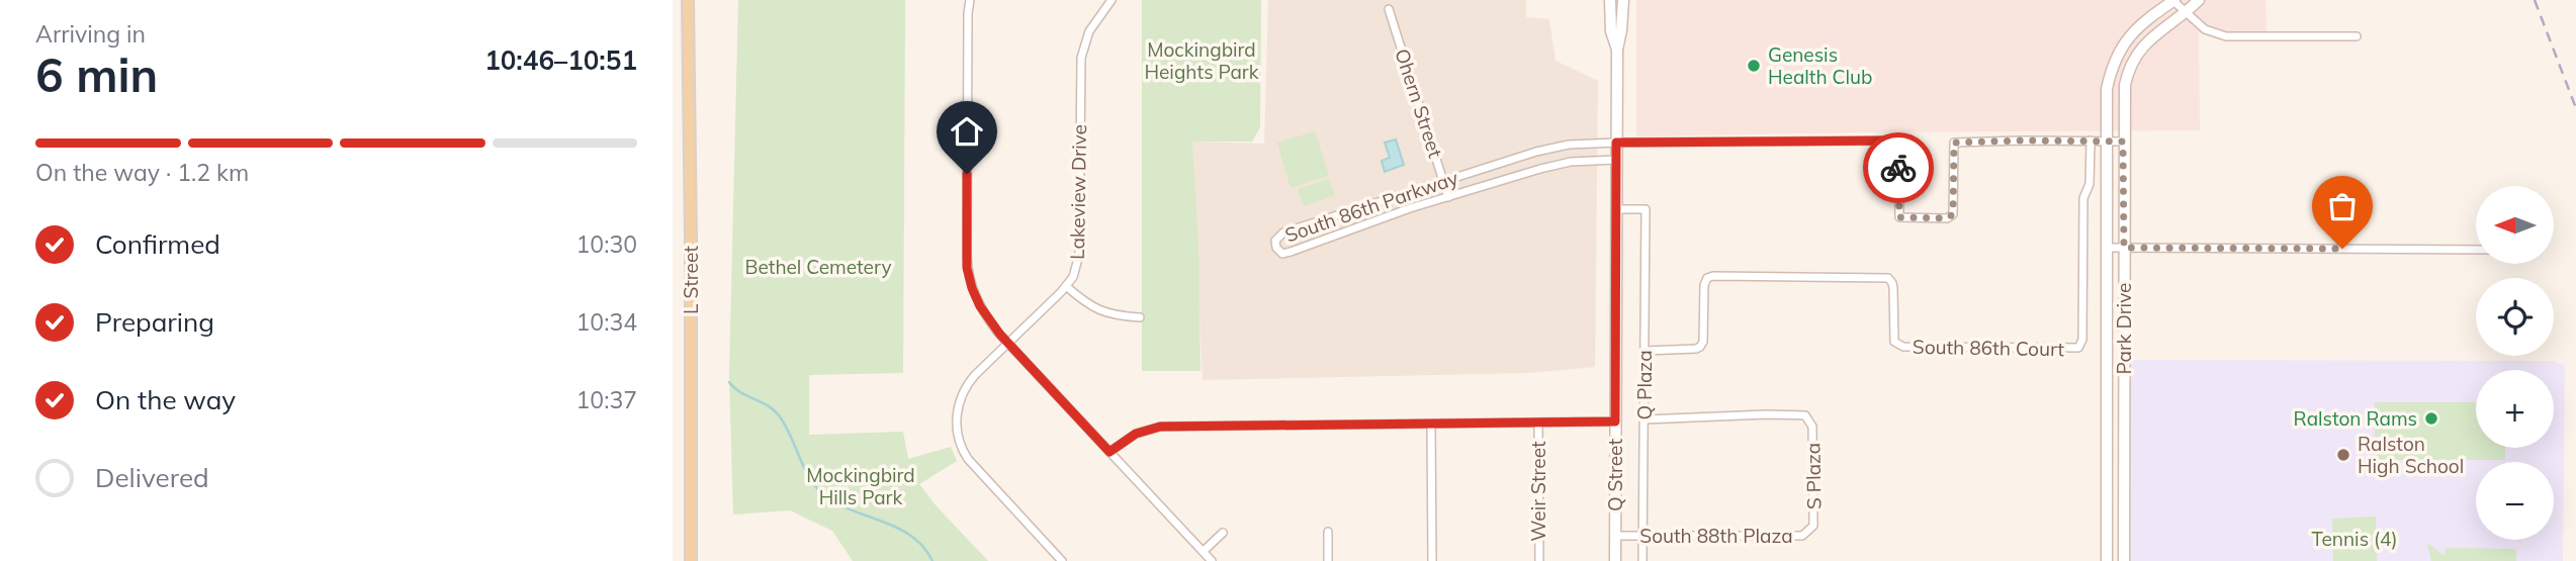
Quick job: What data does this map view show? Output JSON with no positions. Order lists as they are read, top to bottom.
{
  "streets": {
    "main road": ["L Street"],
    "street": [
      "Ohern Street",
      "Lakeview Drive",
      "South 86th Parkway",
      "Park Drive",
      "South 86th Court",
      "Q Plaza",
      "Q Street",
      "S Plaza",
      "Weir Street",
      "South 88th Plaza"
    ]
  },
  "crossings": [
    ["Ohern Street", "South 86th Parkway"],
    ["South 86th Parkway", "South 86th Court"],
    ["South 86th Parkway", "Q Street"],
    ["South 86th Court", "Q Plaza"],
    ["Q Plaza", "Q Street"],
    ["Q Plaza", "S Plaza"],
    ["Q Plaza", "South 88th Plaza"],
    ["Q Street", "South 88th Plaza"],
    ["S Plaza", "South 88th Plaza"]
  ],
  "parks": [
    "Mockingbird Heights Park",
    "Bethel Cemetery",
    "Mockingbird Hills Park",
    "Tennis (4)"
  ],
  "places": ["Genesis Health Club", "Ralston Rams", "Ralston High School"],
  "north": "left",
  "page": {
    "heading": ["6 min", "Arriving in", "10:46–10:51"],
    "bar": "On the way · 1.2 km",
    "map_buttons": ["+", "−"],
    "list": [
      ["Confirmed", "10:30"],
      ["Preparing", "10:34"],
      ["On the way", "10:37"],
      "Delivered"
    ]
  }
}
